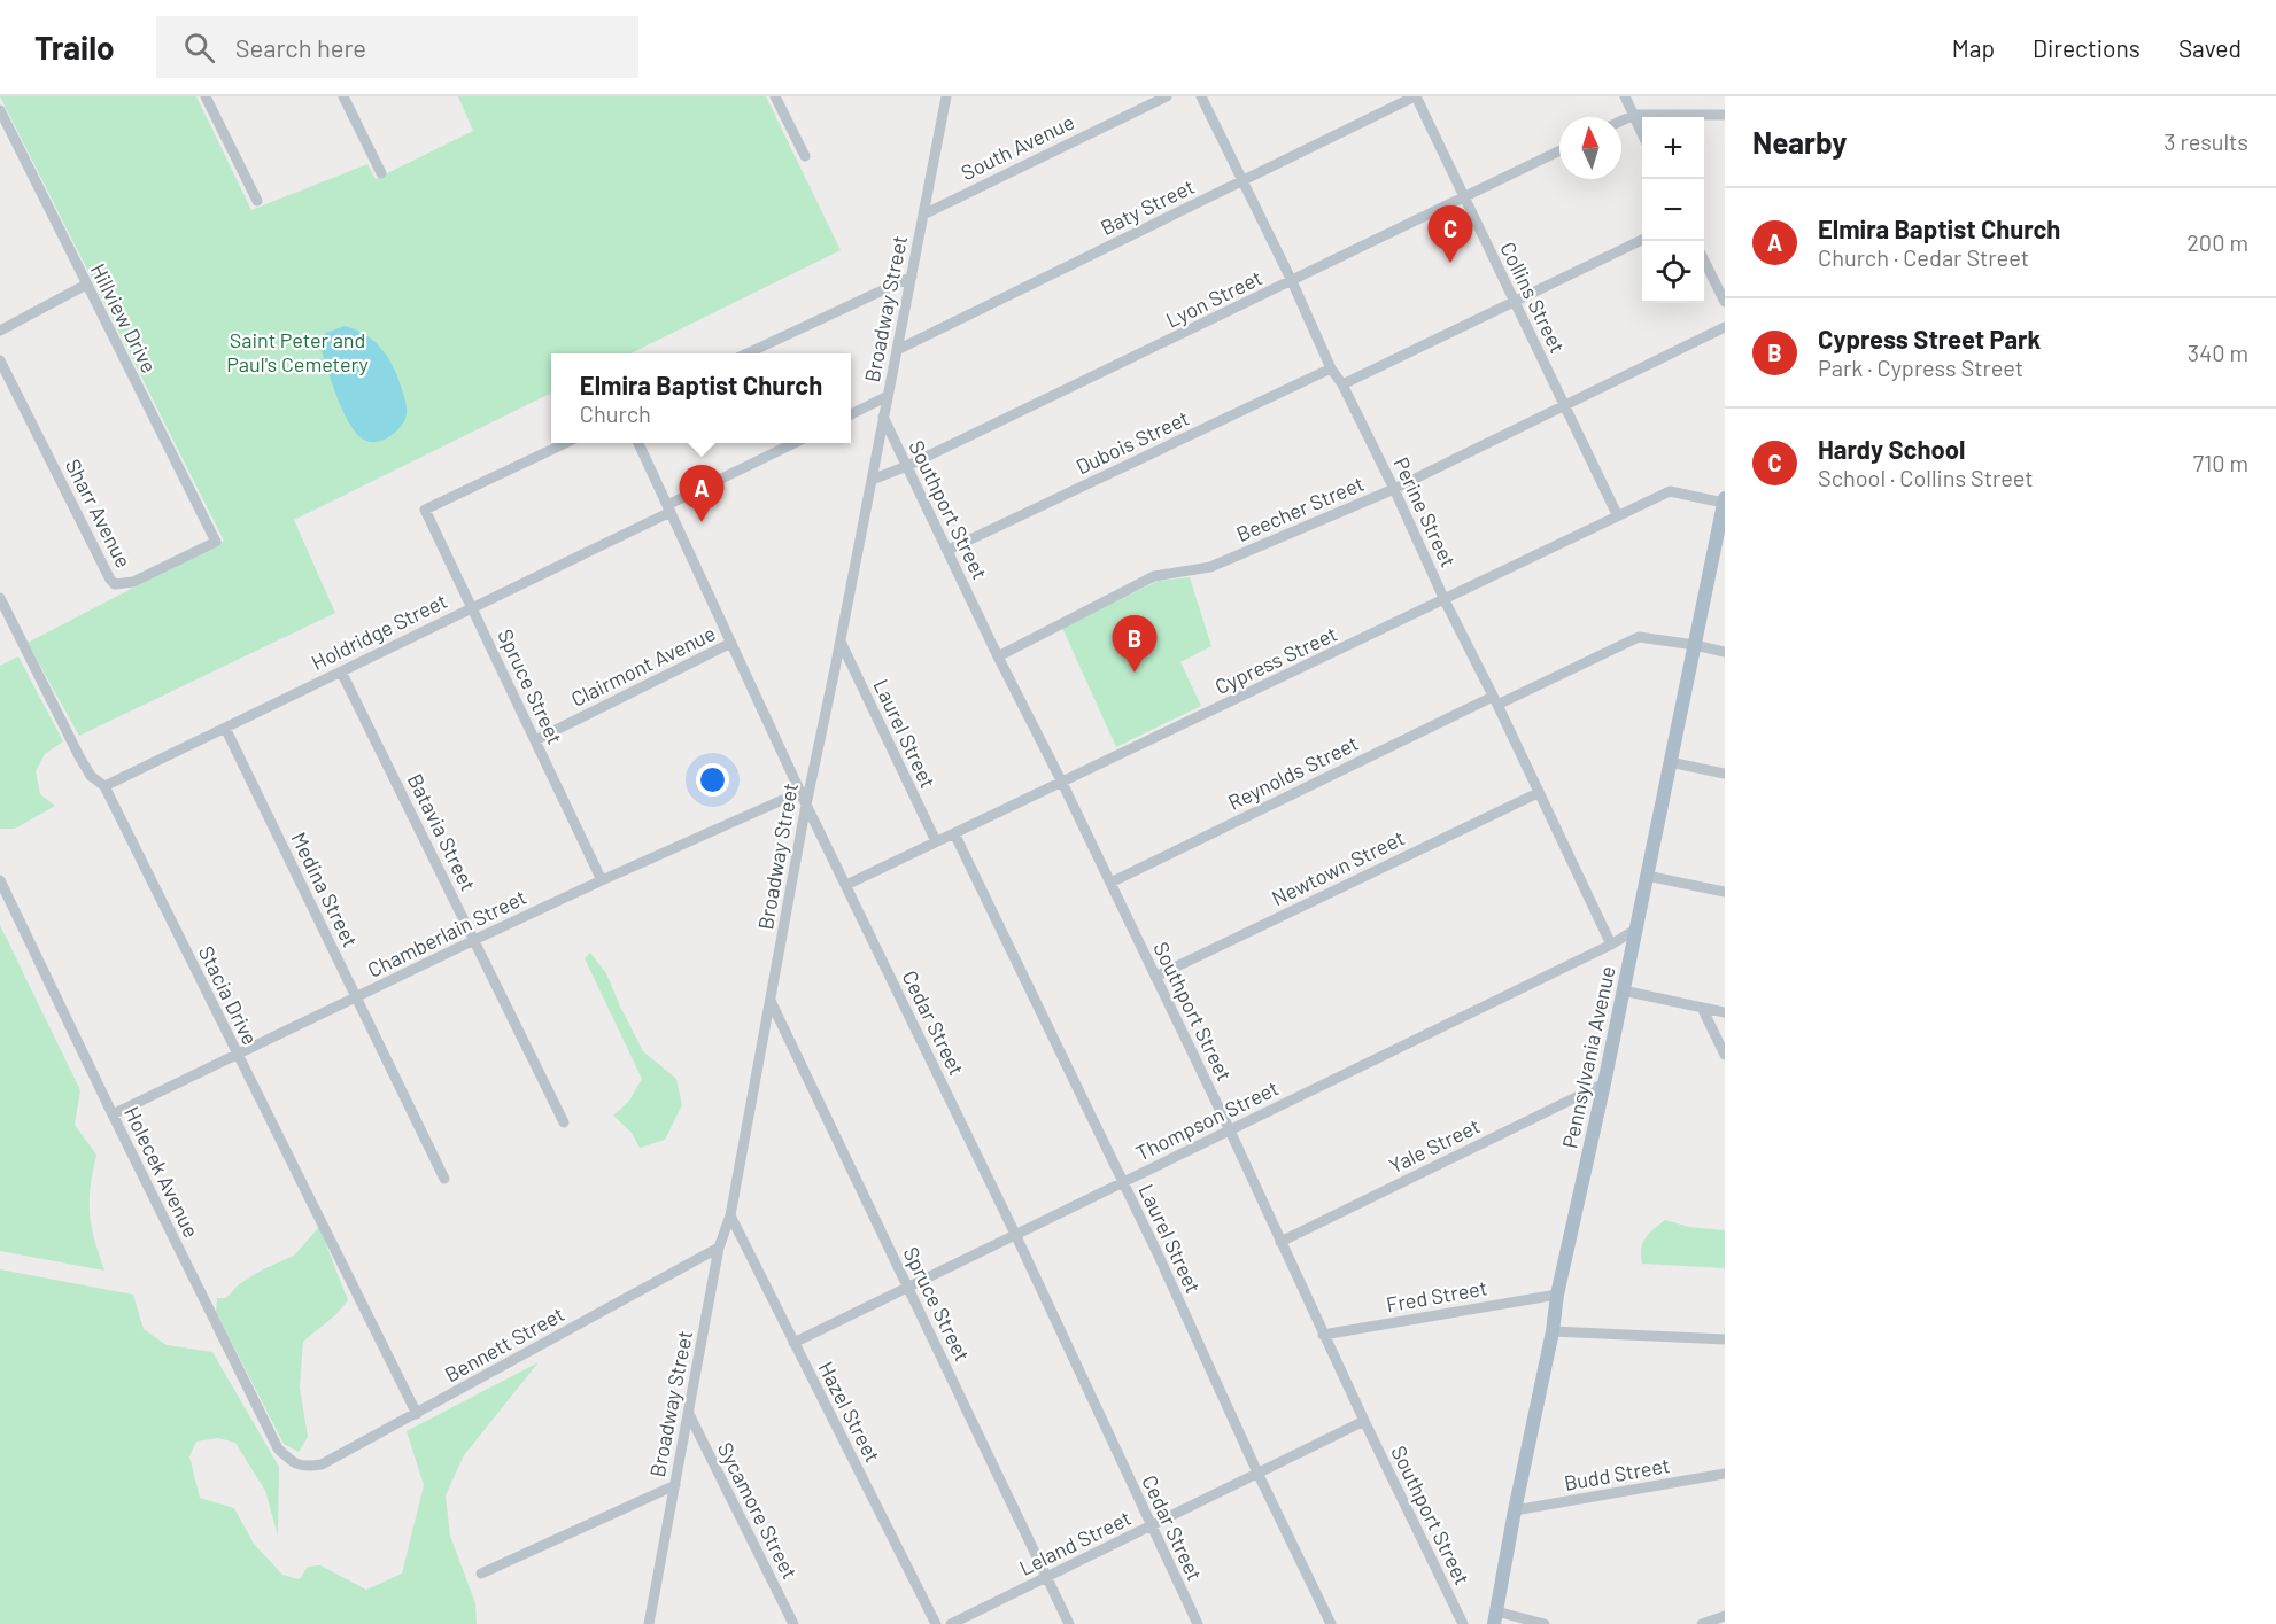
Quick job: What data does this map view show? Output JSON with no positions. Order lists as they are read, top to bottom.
{
  "streets": {
    "main road": ["Pennsylvania Avenue"],
    "street": [
      "South Avenue",
      "Baty Street",
      "Collins Street",
      "Lyon Street",
      "Broadway Street",
      "Hillview Drive",
      "Dubois Street",
      "Beecher Street",
      "Southport Street",
      "Perine Street",
      "Sharr Avenue",
      "Holdridge Street",
      "Cypress Street",
      "Clairmont Avenue",
      "Spruce Street",
      "Laurel Street",
      "Reynolds Street",
      "Batavia Street",
      "Newtown Street",
      "Medina Street",
      "Chamberlain Street",
      "Stacia Drive",
      "Cedar Street",
      "Thompson Street",
      "Yale Street",
      "Holecek Avenue",
      "Fred Street",
      "Bennett Street",
      "Hazel Street",
      "Budd Street",
      "Sycamore Street",
      "Leland Street"
    ]
  },
  "crossings": [
    ["South Avenue", "Broadway Street"],
    ["Baty Street", "Collins Street"],
    ["Baty Street", "Broadway Street"],
    ["Baty Street", "Perine Street"],
    ["Collins Street", "Lyon Street"],
    ["Collins Street", "Beecher Street"],
    ["Collins Street", "Cypress Street"],
    ["Lyon Street", "Broadway Street"],
    ["Lyon Street", "Southport Street"],
    ["Lyon Street", "Perine Street"],
    ["Broadway Street", "Southport Street"],
    ["Broadway Street", "Spruce Street"],
    ["Broadway Street", "Laurel Street"],
    ["Broadway Street", "Cedar Street"],
    ["Broadway Street", "Bennett Street"],
    ["Broadway Street", "Hazel Street"],
    ["Broadway Street", "Sycamore Street"],
    ["Hillview Drive", "Sharr Avenue"],
    ["Dubois Street", "Southport Street"],
    ["Dubois Street", "Perine Street"],
    ["Beecher Street", "Southport Street"],
    ["Beecher Street", "Perine Street"],
    ["Southport Street", "Cypress Street"],
    ["Southport Street", "Reynolds Street"],
    ["Southport Street", "Newtown Street"],
    ["Southport Street", "Thompson Street"],
    ["Southport Street", "Yale Street"],
    ["Southport Street", "Fred Street"],
    ["Southport Street", "Leland Street"],
    ["Perine Street", "Cypress Street"],
    ["Perine Street", "Reynolds Street"],
    ["Perine Street", "Newtown Street"],
    ["Perine Street", "Thompson Street"],
    ["Holdridge Street", "Spruce Street"],
    ["Holdridge Street", "Batavia Street"],
    ["Holdridge Street", "Medina Street"],
    ["Holdridge Street", "Stacia Drive"],
    ["Holdridge Street", "Cedar Street"],
    ["Cypress Street", "Laurel Street"],
    ["Cypress Street", "Cedar Street"],
    ["Cypress Street", "Pennsylvania Avenue"],
    ["Clairmont Avenue", "Spruce Street"],
    ["Clairmont Avenue", "Cedar Street"],
    ["Spruce Street", "Chamberlain Street"],
    ["Spruce Street", "Thompson Street"],
    ["Spruce Street", "Leland Street"],
    ["Laurel Street", "Thompson Street"],
    ["Laurel Street", "Leland Street"],
    ["Reynolds Street", "Pennsylvania Avenue"],
    ["Batavia Street", "Chamberlain Street"],
    ["Medina Street", "Chamberlain Street"],
    ["Chamberlain Street", "Stacia Drive"],
    ["Chamberlain Street", "Cedar Street"],
    ["Chamberlain Street", "Holecek Avenue"],
    ["Stacia Drive", "Bennett Street"],
    ["Cedar Street", "Thompson Street"],
    ["Cedar Street", "Leland Street"],
    ["Pennsylvania Avenue", "Thompson Street"],
    ["Pennsylvania Avenue", "Yale Street"],
    ["Pennsylvania Avenue", "Fred Street"],
    ["Pennsylvania Avenue", "Budd Street"],
    ["Thompson Street", "Hazel Street"],
    ["Holecek Avenue", "Bennett Street"]
  ],
  "parks": ["Saint Peter and Paul's Cemetery"],
  "north": "top",
  "page": {
    "header": "Trailo",
    "search": "Search here",
    "nav": ["Map", "Directions", "Saved"],
    "heading": ["Nearby", "3 results"],
    "map_buttons": ["+", "−"],
    "list": [
      {
        "mark": "A",
        "name": "Elmira Baptist Church",
        "note": "Church · Cedar Street",
        "value": "200 m"
      },
      {
        "mark": "B",
        "name": "Cypress Street Park",
        "note": "Park · Cypress Street",
        "value": "340 m"
      },
      {
        "mark": "C",
        "name": "Hardy School",
        "note": "School · Collins Street",
        "value": "710 m"
      }
    ],
    "pins": ["C", "A", "B"],
    "popup": ["Elmira Baptist Church", "Church"]
  }
}
